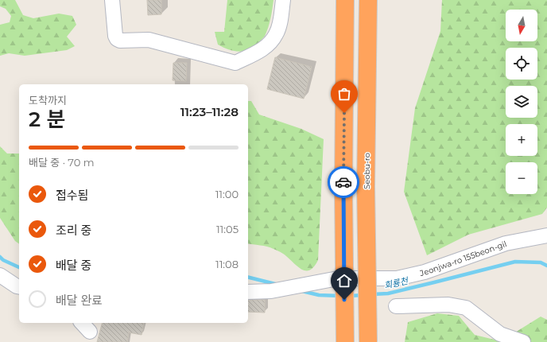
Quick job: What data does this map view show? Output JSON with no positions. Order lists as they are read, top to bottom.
{
  "streets": {
    "highway": ["Seobu-ro"],
    "street": ["Jeonjwa-ro 155beon-gil"]
  },
  "water": ["회룡천"],
  "north": "bottom",
  "page": {
    "map_buttons": ["+", "−"],
    "heading": ["2 분", "도착까지", "11:23–11:28"],
    "bar": "배달 중 · 70 m",
    "list": [
      ["접수됨", "11:00"],
      ["조리 중", "11:05"],
      ["배달 중", "11:08"],
      "배달 완료"
    ]
  }
}
